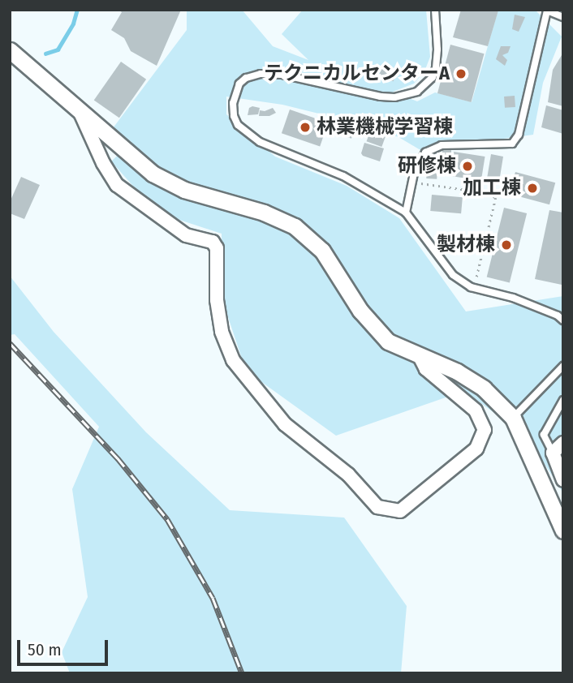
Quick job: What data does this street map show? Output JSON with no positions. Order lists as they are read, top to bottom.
{
  "places": [
    "テクニカルセンターA",
    "林業機械学習棟",
    "研修棟",
    "加工棟",
    "製材棟"
  ],
  "scale_bar": "50 m"
}
